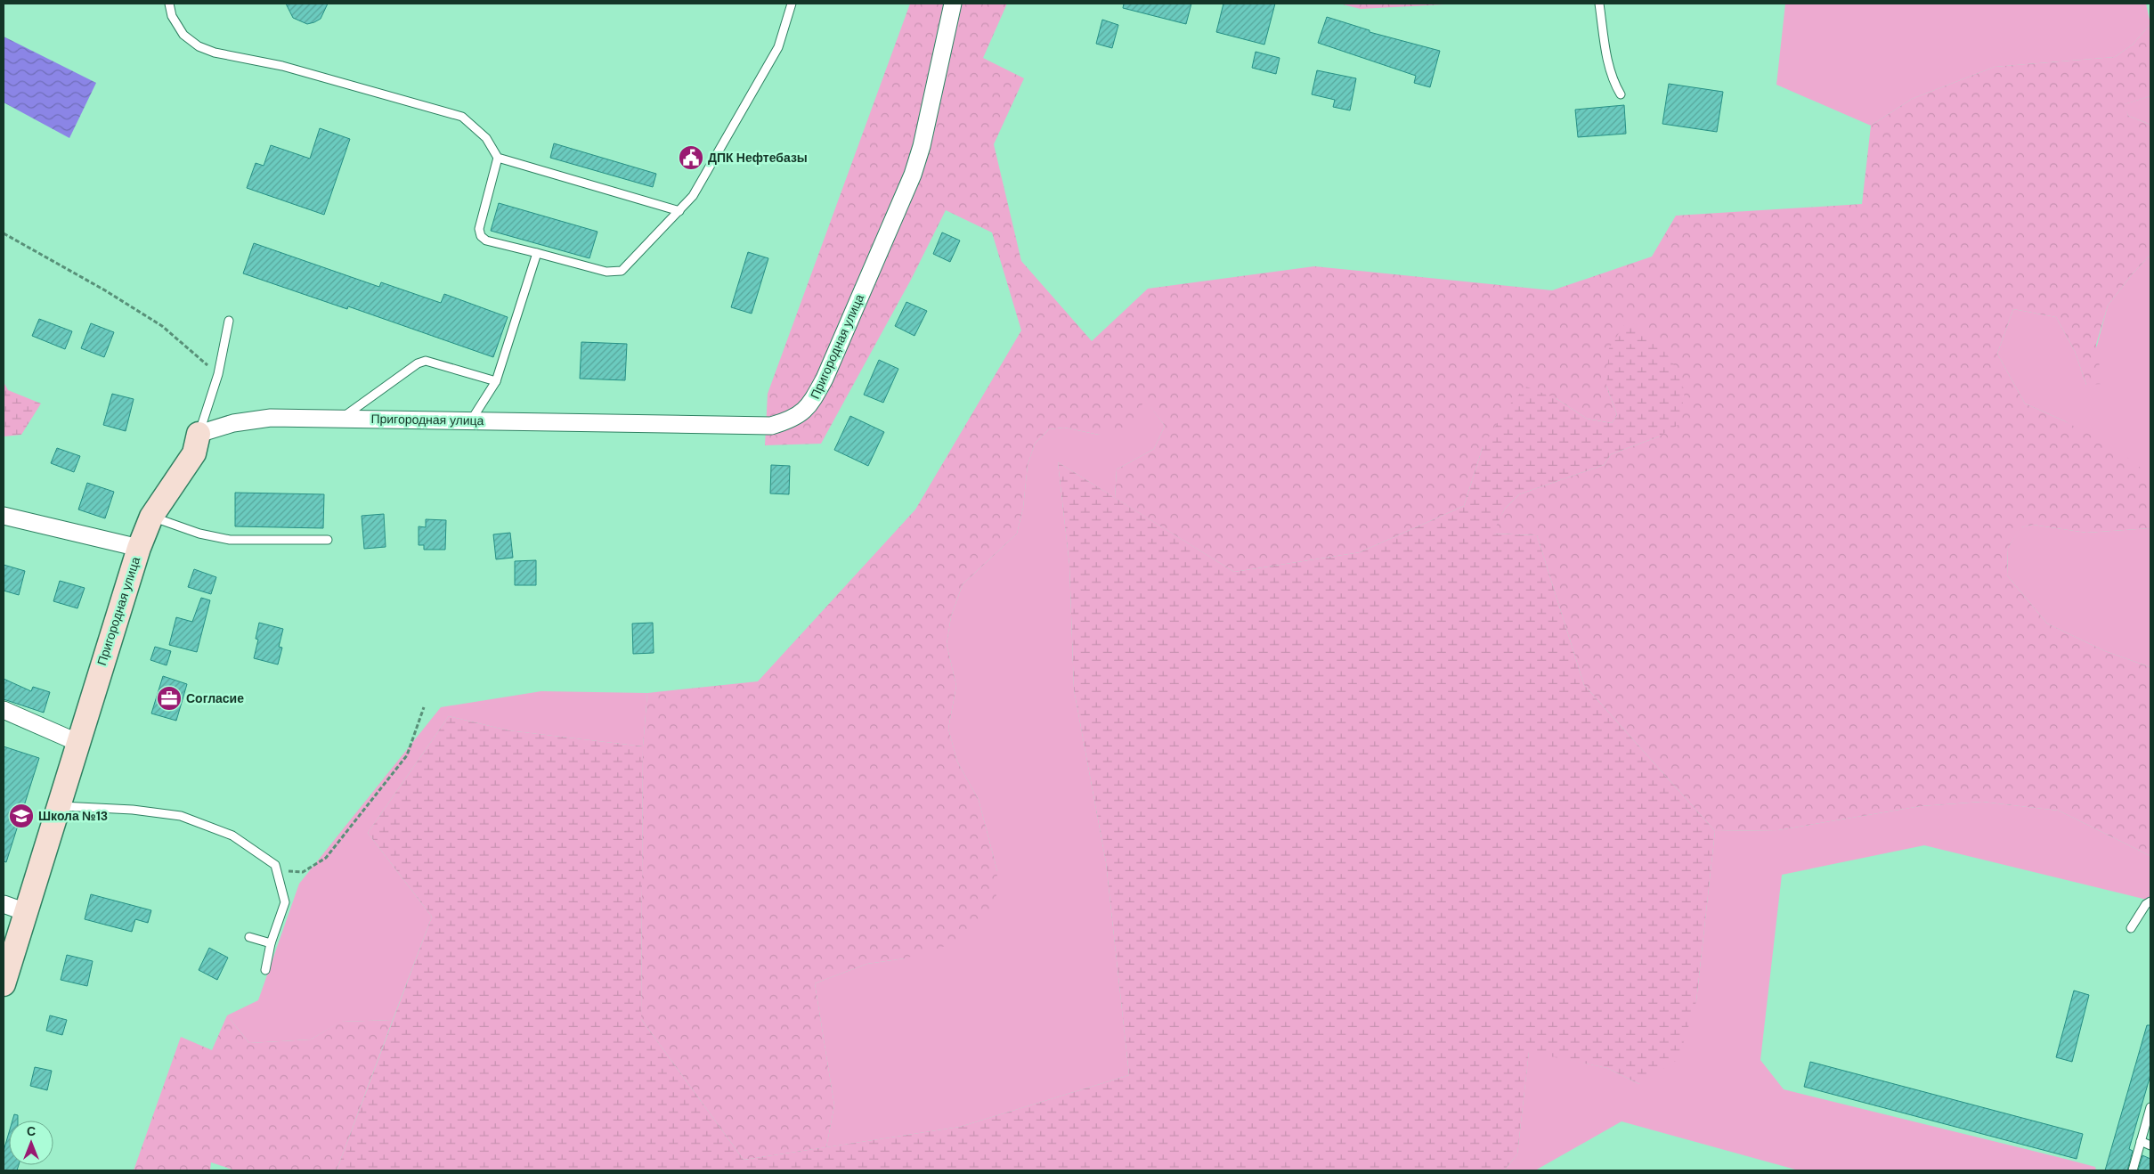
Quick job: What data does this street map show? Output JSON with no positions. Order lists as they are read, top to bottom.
{
  "streets": {
    "street": ["Пригородная улица"]
  },
  "places": {
    "public building": ["ДПК Нефтебазы"],
    "office": ["Согласие"],
    "school or university": ["Школа №13"]
  },
  "north": "top"
}
